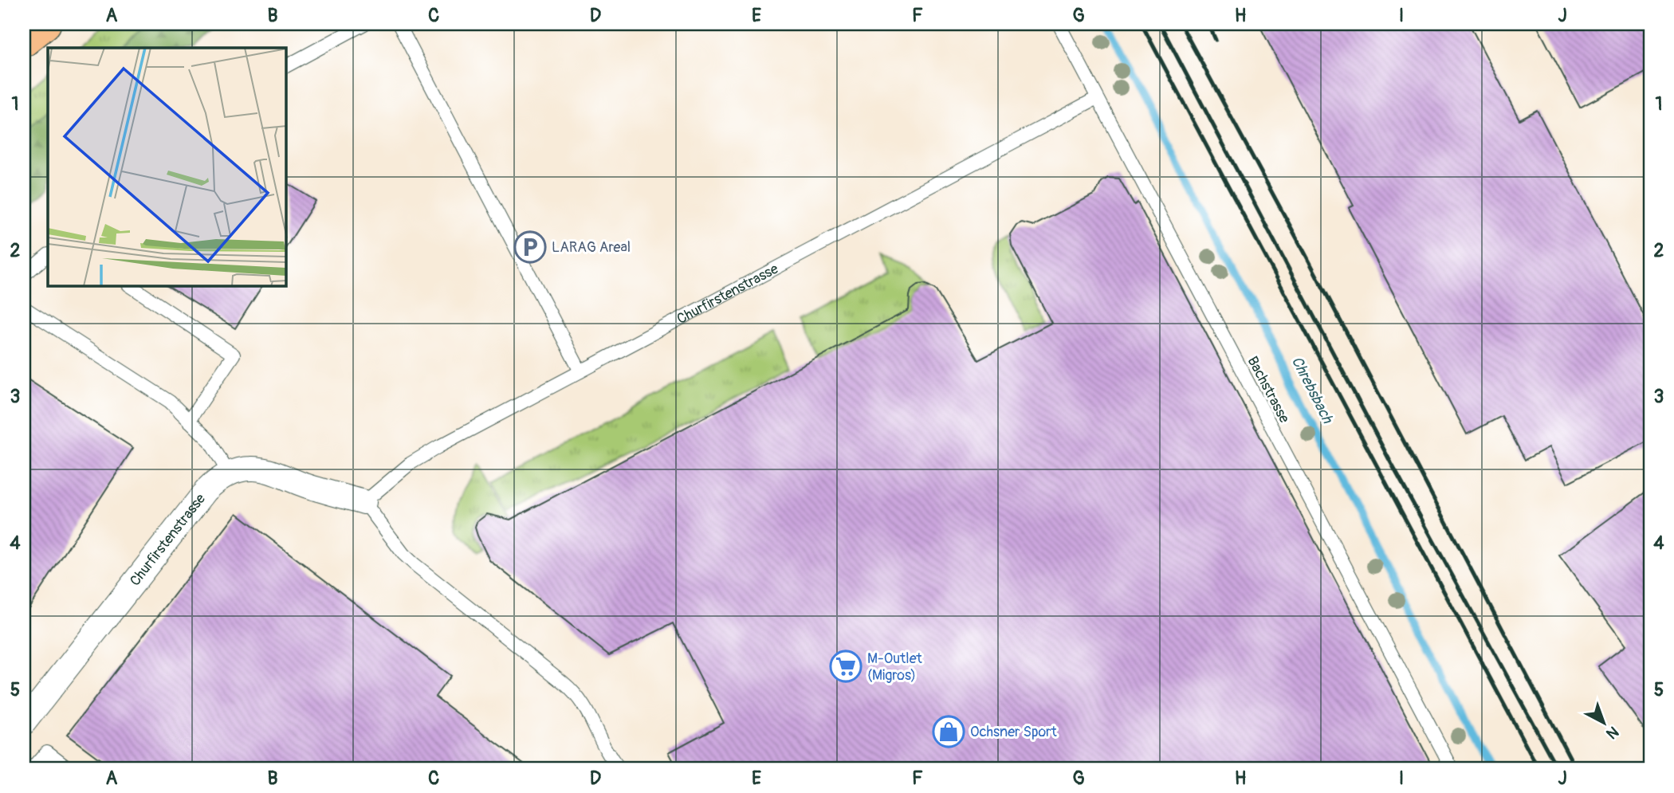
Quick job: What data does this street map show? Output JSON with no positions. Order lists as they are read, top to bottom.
{
  "streets": {
    "street": ["Churfirstenstrasse"],
    "lane": ["Bachstrasse"]
  },
  "crossings": [
    ["Churfirstenstrasse", "Bachstrasse"]
  ],
  "water": ["Chrebsbach"],
  "places": {
    "parking": ["LARAG Areal"],
    "supermarket": ["M-Outlet (Migros)"],
    "shop": ["Ochsner Sport"]
  },
  "north": "bottom right",
  "grid": {
    "columns": [
      "A",
      "B",
      "C",
      "D",
      "E",
      "F",
      "G",
      "H",
      "I",
      "J"
    ],
    "rows": [
      "1",
      "2",
      "3",
      "4",
      "5"
    ]
  }
}
